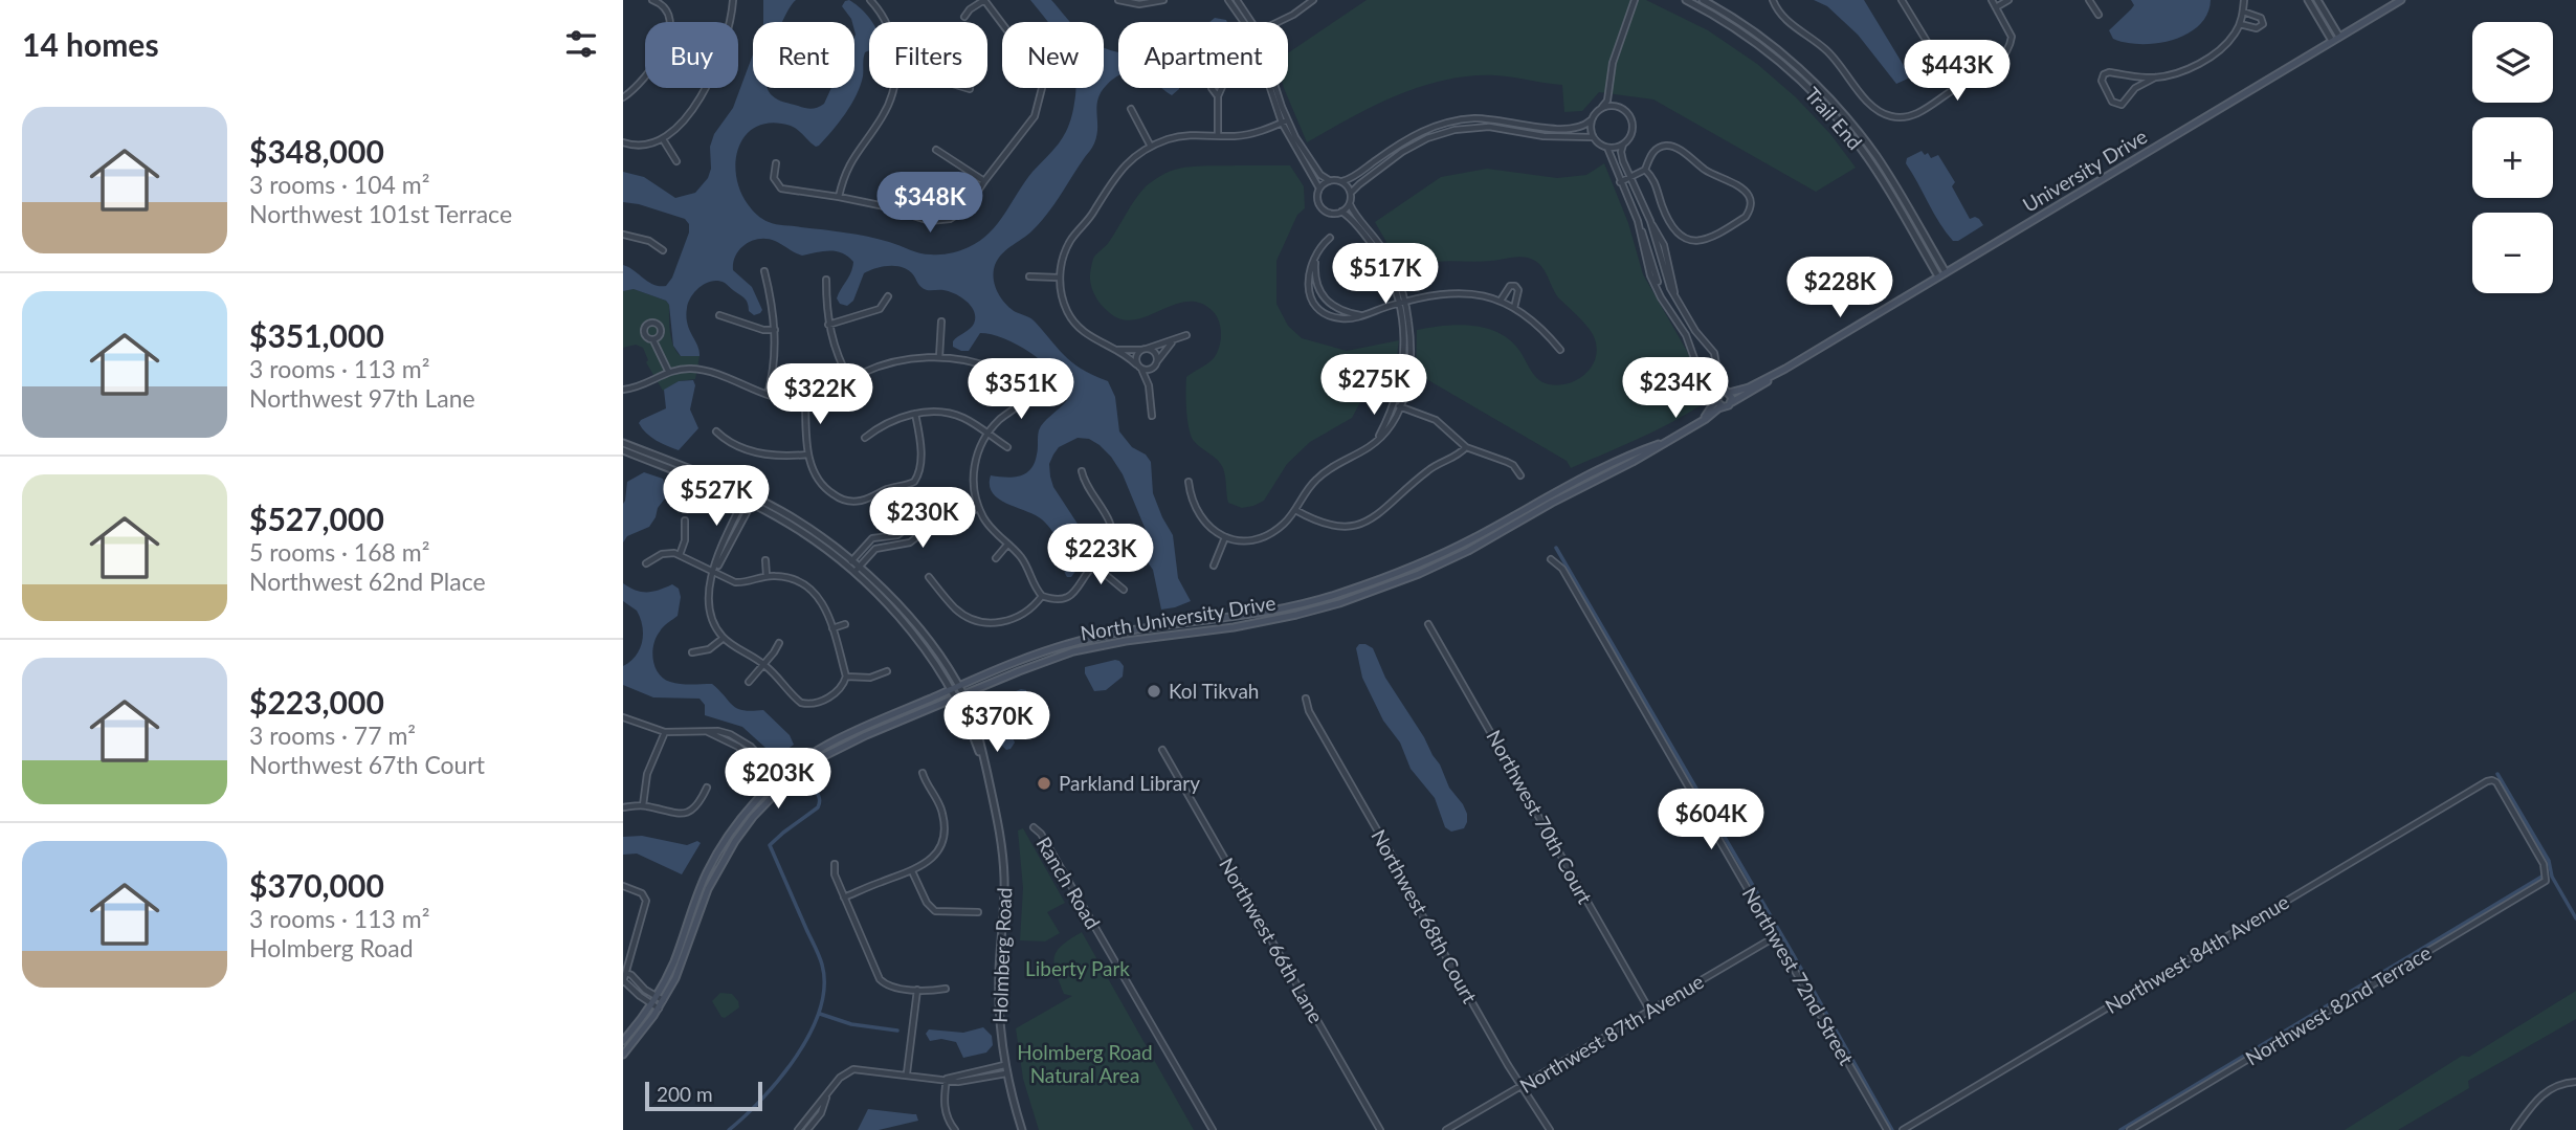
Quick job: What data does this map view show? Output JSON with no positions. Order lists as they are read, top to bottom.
{
  "streets": {
    "main road": ["University Drive", "North University Drive"],
    "street": [
      "Trail End",
      "Northwest 70th Court",
      "Ranch Road",
      "Northwest 68th Court",
      "Northwest 66th Lane",
      "Northwest 84th Avenue",
      "Holmberg Road",
      "Northwest 72nd Street",
      "Northwest 82nd Terrace",
      "Northwest 87th Avenue"
    ]
  },
  "crossings": [
    ["Trail End", "University Drive"],
    ["North University Drive", "Holmberg Road"],
    ["Northwest 70th Court", "Northwest 87th Avenue"],
    ["Northwest 68th Court", "Northwest 87th Avenue"],
    ["Northwest 84th Avenue", "Northwest 82nd Terrace"],
    ["Northwest 72nd Street", "Northwest 87th Avenue"]
  ],
  "parks": ["Liberty Park", "Holmberg Road Natural Area"],
  "places": ["Kol Tikvah", "Parkland Library"],
  "scale_bar": "200 m",
  "page": {
    "heading": "14 homes",
    "map_buttons": ["+", "−"],
    "chip": [
      "Buy",
      "Rent",
      "Filters",
      "New",
      "Apartment"
    ],
    "price": [
      "$443K",
      "$348K",
      "$517K",
      "$228K",
      "$275K",
      "$234K",
      "$351K",
      "$322K",
      "$527K",
      "$230K",
      "$223K",
      "$370K",
      "$203K",
      "$604K"
    ],
    "list": [
      {
        "name": "$348,000",
        "note": "3 rooms · 104 m² · Northwest 101st Terrace"
      },
      {
        "name": "$351,000",
        "note": "3 rooms · 113 m² · Northwest 97th Lane"
      },
      {
        "name": "$527,000",
        "note": "5 rooms · 168 m² · Northwest 62nd Place"
      },
      {
        "name": "$223,000",
        "note": "3 rooms · 77 m² · Northwest 67th Court"
      },
      {
        "name": "$370,000",
        "note": "3 rooms · 113 m² · Holmberg Road"
      }
    ],
    "scale": "200 m"
  }
}
